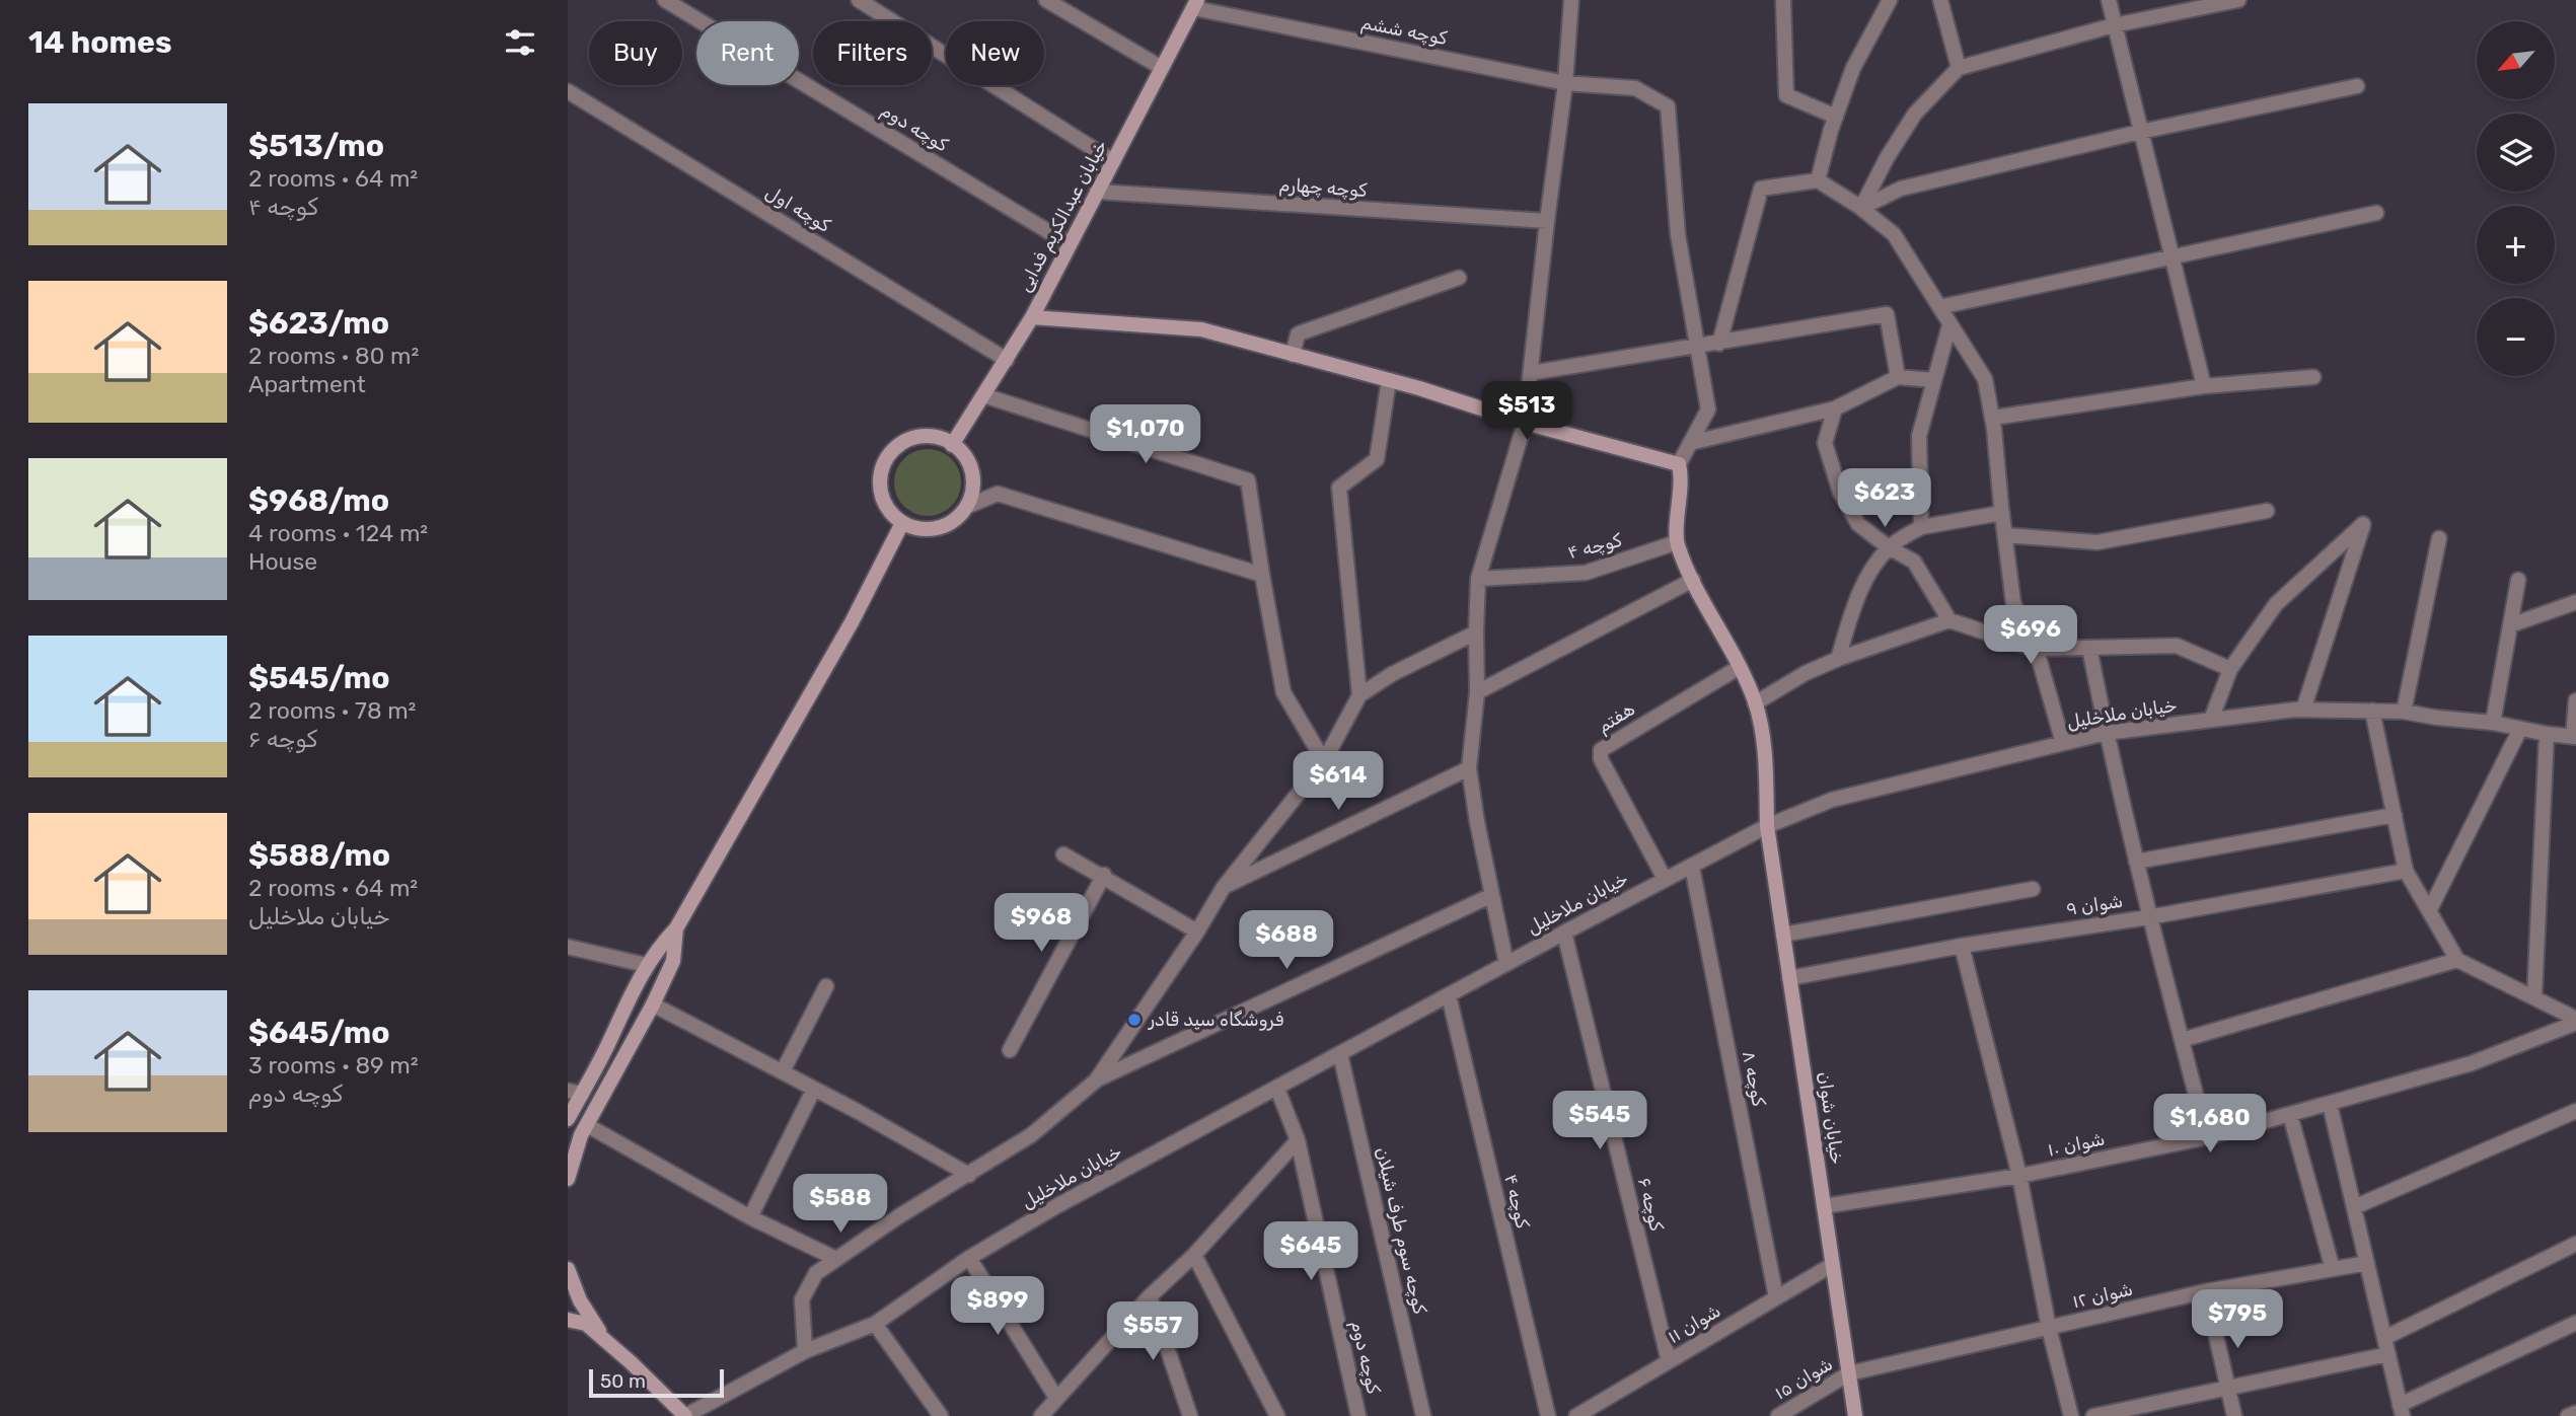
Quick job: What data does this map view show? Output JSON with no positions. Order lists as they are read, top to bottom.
{
  "streets": {
    "street": [
      "کوچه ششم",
      "کوچه دوم",
      "کوچه چهارم",
      "کوچه اول",
      "خیابان عبدالکریم فدایی",
      "کوچه ۴",
      "خیابان ملاخلیل",
      "هفتم",
      "شوان ۹",
      "کوچه ۸",
      "خیابان شوان",
      "شوان ۱۰",
      "کوچه ۶",
      "کوچه سوم طرف شیلان",
      "شوان ۱۲",
      "شوان ۱۱",
      "شوان ۱۵"
    ]
  },
  "crossings": [
    ["کوچه ششم", "خیابان عبدالکریم فدایی"],
    ["کوچه دوم", "خیابان عبدالکریم فدایی"],
    ["کوچه دوم", "خیابان ملاخلیل"],
    ["کوچه چهارم", "خیابان عبدالکریم فدایی"],
    ["کوچه اول", "خیابان عبدالکریم فدایی"],
    ["کوچه ۴", "خیابان ملاخلیل"],
    ["کوچه ۴", "خیابان شوان"],
    ["خیابان ملاخلیل", "هفتم"],
    ["خیابان ملاخلیل", "کوچه ۸"],
    ["خیابان ملاخلیل", "خیابان شوان"],
    ["خیابان ملاخلیل", "کوچه ۶"],
    ["خیابان ملاخلیل", "کوچه سوم طرف شیلان"],
    ["هفتم", "خیابان شوان"],
    ["شوان ۹", "خیابان شوان"],
    ["کوچه ۸", "شوان ۱۱"],
    ["خیابان شوان", "شوان ۱۰"],
    ["خیابان شوان", "شوان ۱۲"],
    ["خیابان شوان", "شوان ۱۱"],
    ["خیابان شوان", "شوان ۱۵"],
    ["کوچه ۶", "شوان ۱۱"],
    ["شوان ۱۲", "شوان ۱۵"]
  ],
  "places": ["فروشگاه سید قادر"],
  "scale_bar": "50 m",
  "north": "bottom left",
  "page": {
    "heading": "14 homes",
    "map_buttons": ["+", "−"],
    "chip": [
      "Buy",
      "Rent",
      "Filters",
      "New"
    ],
    "list": [
      {
        "name": "$513/mo",
        "note": "2 rooms · 64 m² · کوچه ۴"
      },
      {
        "name": "$623/mo",
        "note": "2 rooms · 80 m² · Apartment"
      },
      {
        "name": "$968/mo",
        "note": "4 rooms · 124 m² · House"
      },
      {
        "name": "$545/mo",
        "note": "2 rooms · 78 m² · کوچه ۶"
      },
      {
        "name": "$588/mo",
        "note": "2 rooms · 64 m² · خیابان ملاخلیل"
      },
      {
        "name": "$645/mo",
        "note": "3 rooms · 89 m² · کوچه دوم"
      }
    ],
    "price": [
      "$513",
      "$1,070",
      "$623",
      "$696",
      "$614",
      "$968",
      "$688",
      "$545",
      "$1,680",
      "$588",
      "$645",
      "$899",
      "$795",
      "$557"
    ],
    "scale": "50 m"
  }
}
